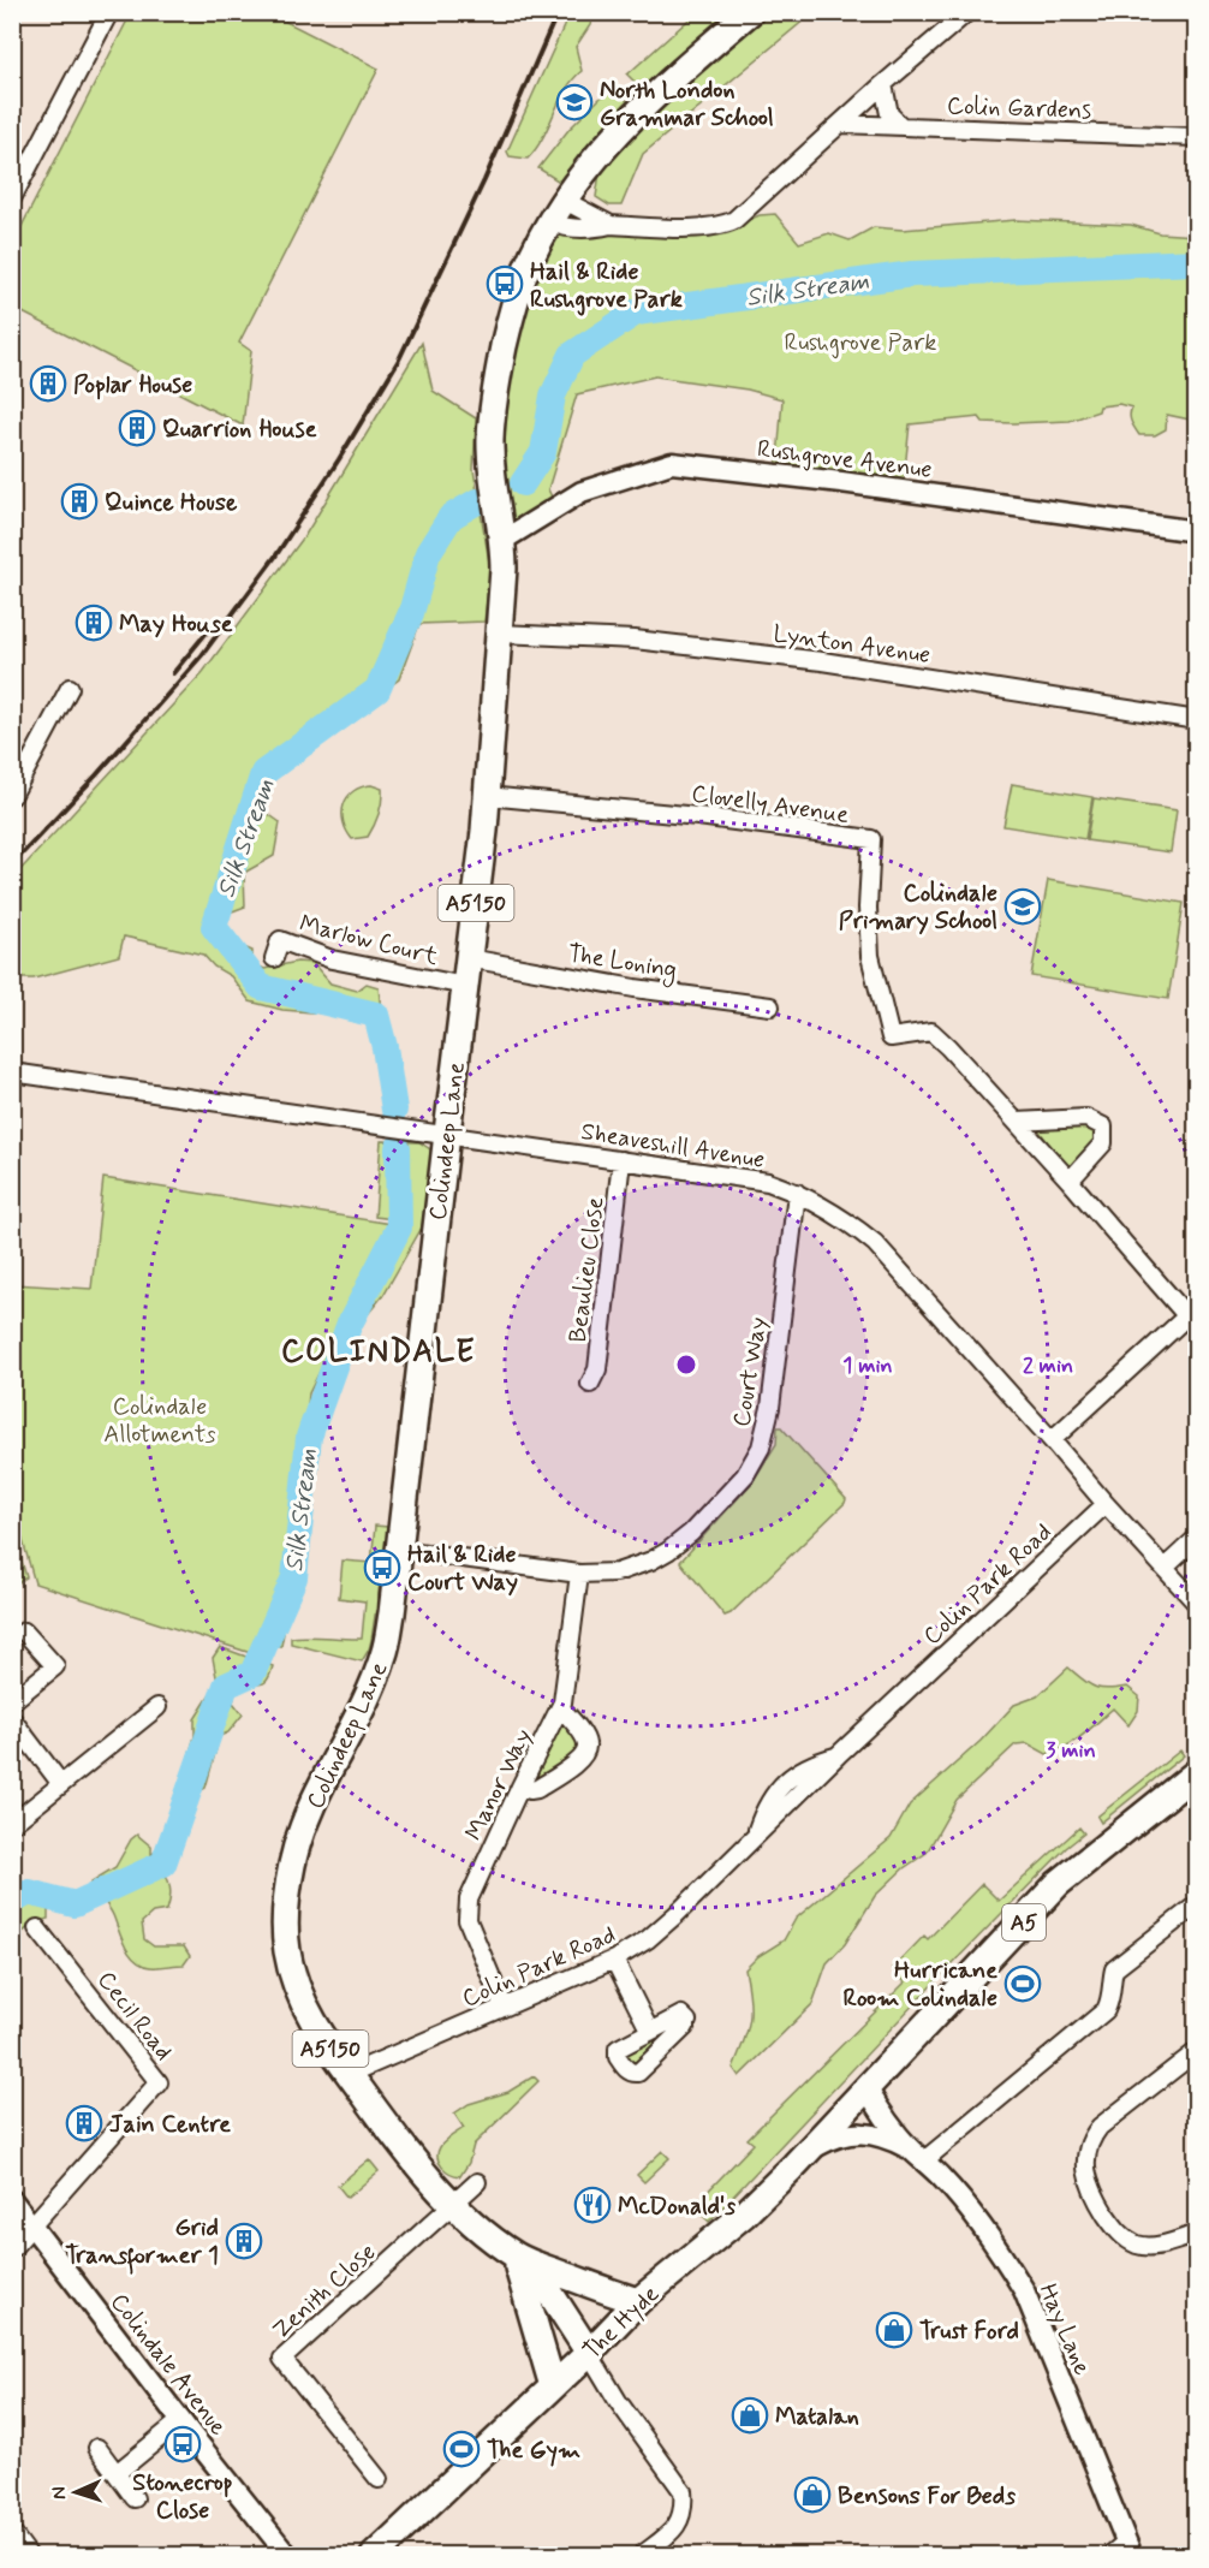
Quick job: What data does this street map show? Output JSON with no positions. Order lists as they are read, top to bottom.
{
  "streets": {
    "main road": [
      "A5150",
      "Colindeep Lane",
      "A5",
      "The Hyde"
    ],
    "street": [
      "Colin Gardens",
      "Rushgrove Avenue",
      "Lynton Avenue",
      "Clovelly Avenue",
      "Marlow Court",
      "The Loning",
      "Sheaveshill Avenue",
      "Beaulieu Close",
      "Court Way",
      "Colin Park Road",
      "Manor Way",
      "Cecil Road",
      "Zenith Close",
      "Hay Lane",
      "Colindale Avenue"
    ]
  },
  "crossings": [
    ["Rushgrove Avenue", "Colindeep Lane"],
    ["Lynton Avenue", "Colindeep Lane"],
    ["Clovelly Avenue", "Colindeep Lane"],
    ["Marlow Court", "Colindeep Lane"],
    ["The Loning", "Colindeep Lane"],
    ["Colindeep Lane", "Sheaveshill Avenue"],
    ["Colindeep Lane", "Court Way"],
    ["Colindeep Lane", "Colin Park Road"],
    ["Colindeep Lane", "Zenith Close"],
    ["Colindeep Lane", "The Hyde"],
    ["Sheaveshill Avenue", "Beaulieu Close"],
    ["Sheaveshill Avenue", "Court Way"],
    ["Sheaveshill Avenue", "Colin Park Road"],
    ["Court Way", "Manor Way"],
    ["Colin Park Road", "Manor Way"],
    ["A5", "The Hyde"],
    ["A5", "Hay Lane"],
    ["Cecil Road", "Colindale Avenue"],
    ["The Hyde", "Hay Lane"]
  ],
  "districts": ["COLINDALE"],
  "water": ["Silk Stream"],
  "parks": ["Rushgrove Park", "Colindale Allotments"],
  "places": {
    "school or university": ["North London Grammar School", "Colindale Primary School"],
    "bus stop": ["Hail & Ride Rushgrove Park", "Hail & Ride Court Way", "Stonecrop Close"],
    "building": [
      "Poplar House",
      "Quarrion House",
      "Quince House",
      "May House",
      "Jain Centre",
      "Grid Transformer 1"
    ],
    "sports": ["Hurricane Room Colindale", "The Gym"],
    "restaurant": ["McDonald's"],
    "shop": ["Trust Ford", "Matalan", "Bensons For Beds"]
  },
  "north": "left",
  "rings": ["1 min", "2 min", "3 min"]
}
